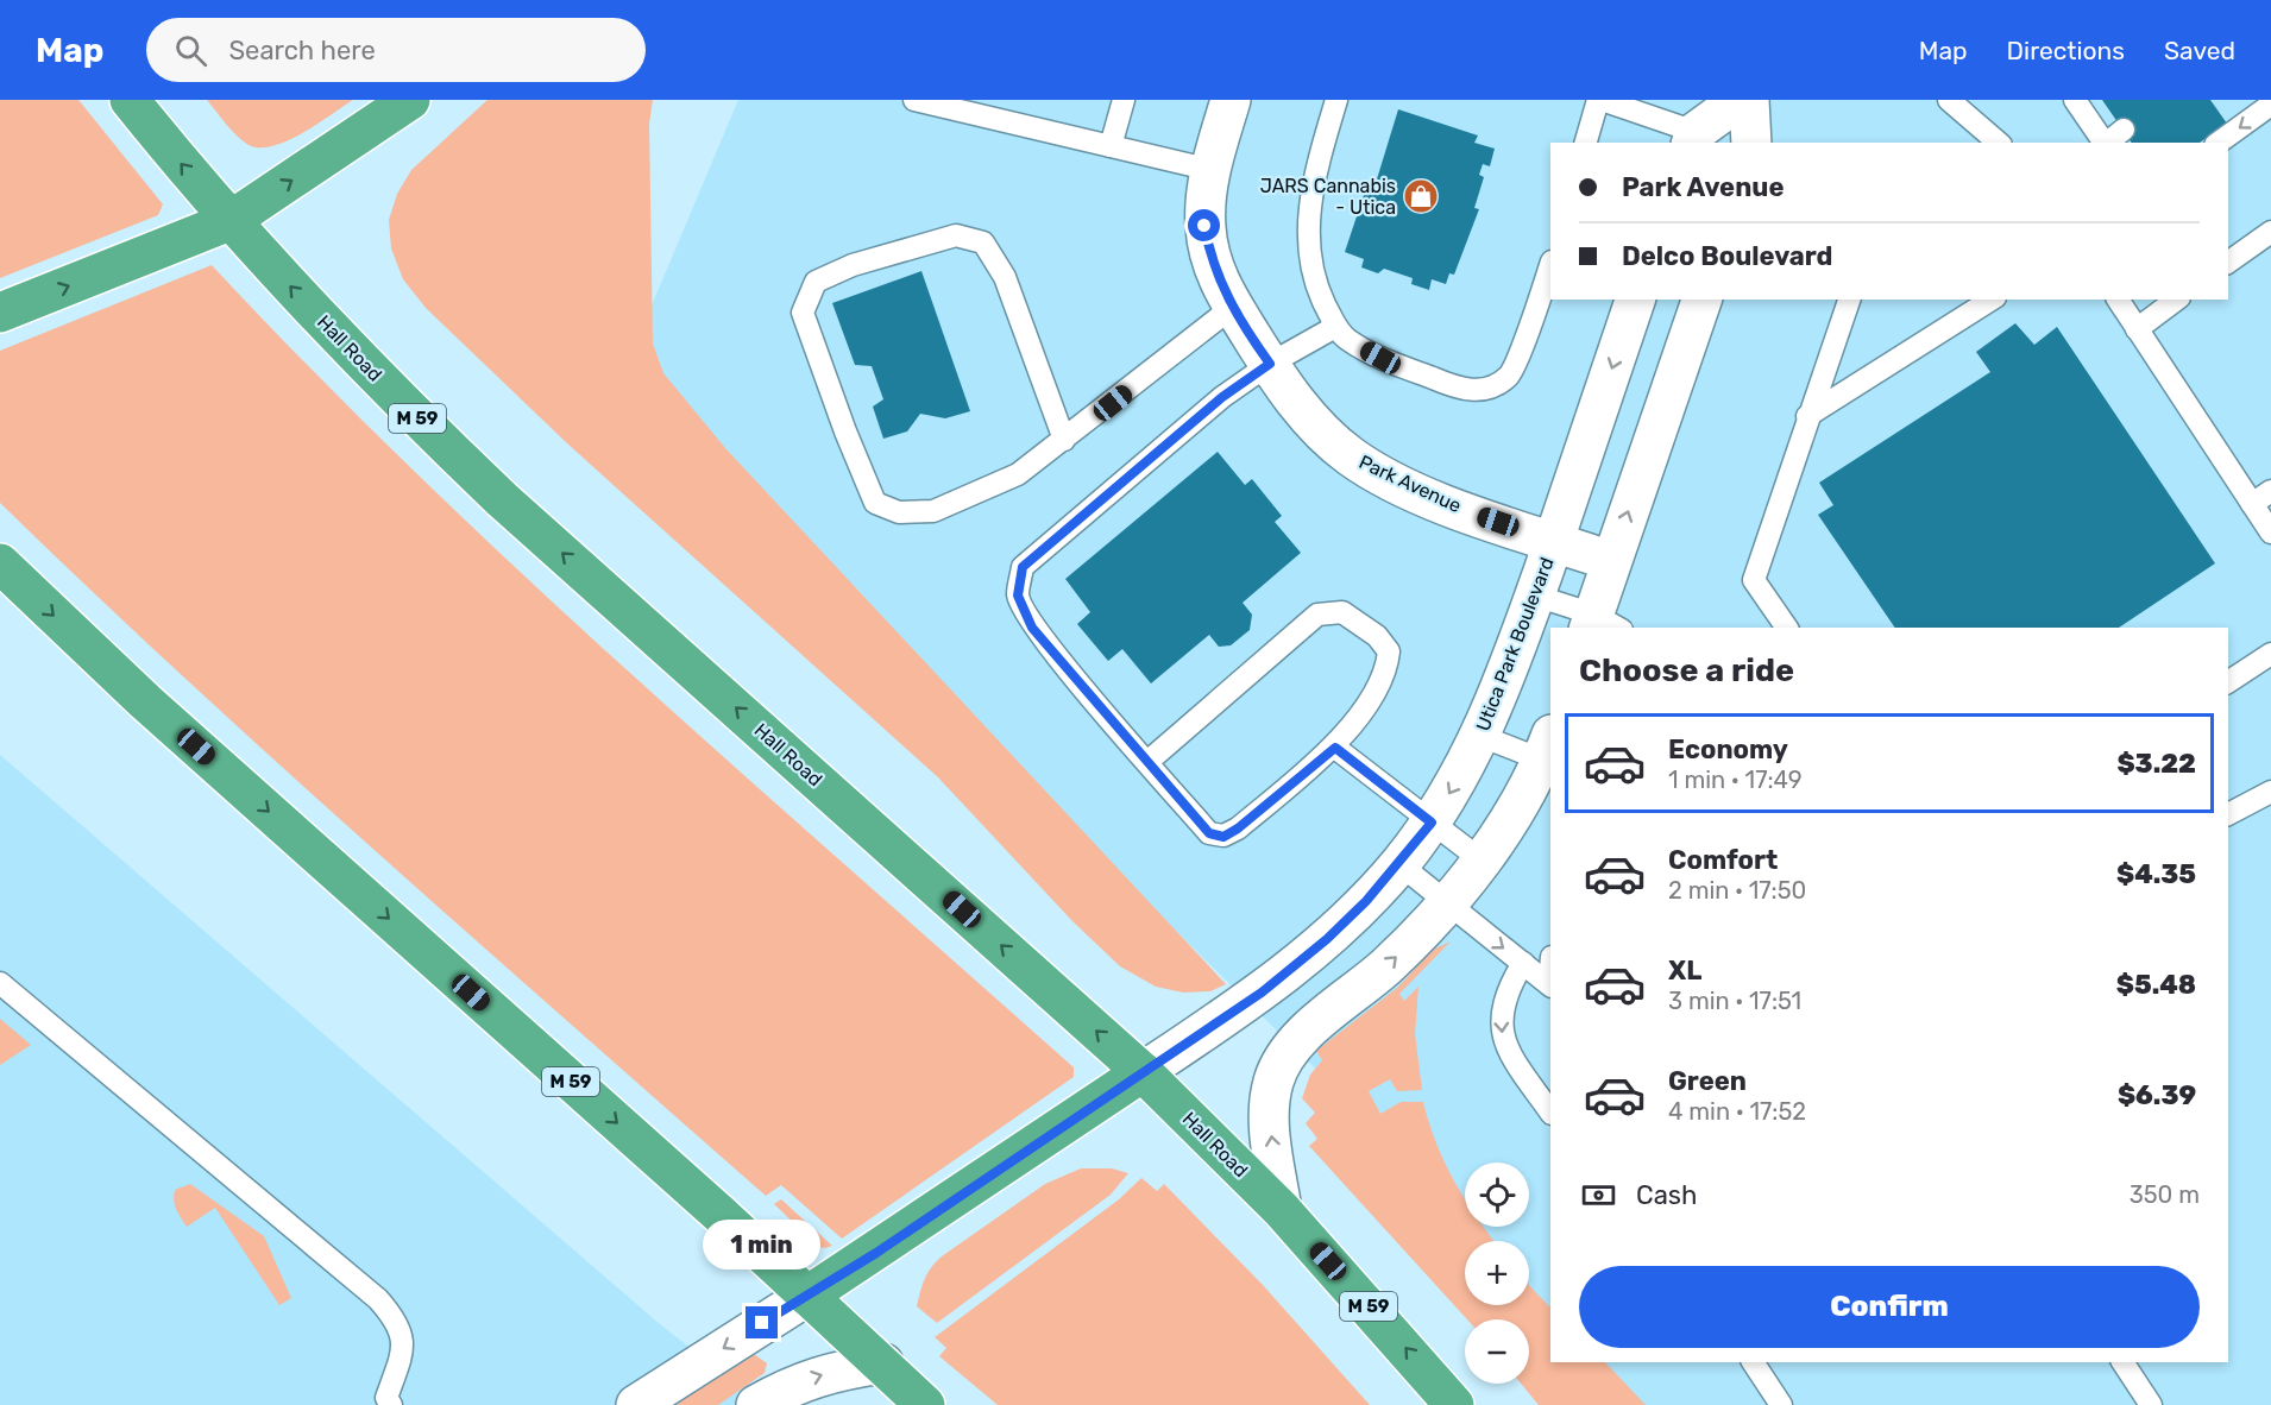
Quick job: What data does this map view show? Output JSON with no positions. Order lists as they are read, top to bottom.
{
  "streets": {
    "highway": ["Hall Road", "M 59"],
    "street": ["Park Avenue", "Utica Park Boulevard"]
  },
  "crossings": [
    ["Hall Road", "Utica Park Boulevard"],
    ["Park Avenue", "Utica Park Boulevard"]
  ],
  "one_way": ["Hall Road"],
  "places": {
    "shop": ["JARS Cannabis - Utica"]
  },
  "page": {
    "header": "Map",
    "search": "Search here",
    "nav": ["Map", "Directions", "Saved"],
    "banner": ["Park Avenue", "Delco Boulevard"],
    "heading": "Choose a ride",
    "list": [
      {
        "name": "Economy",
        "note": "1 min · 17:49",
        "value": "$3.22"
      },
      {
        "name": "Comfort",
        "note": "2 min · 17:50",
        "value": "$4.35"
      },
      {
        "name": "XL",
        "note": "3 min · 17:51",
        "value": "$5.48"
      },
      {
        "name": "Green",
        "note": "4 min · 17:52",
        "value": "$6.39"
      }
    ],
    "pay": ["Cash", "350 m"],
    "map_buttons": ["+", "−"],
    "bubble": "1 min",
    "buttons": "Confirm"
  }
}
